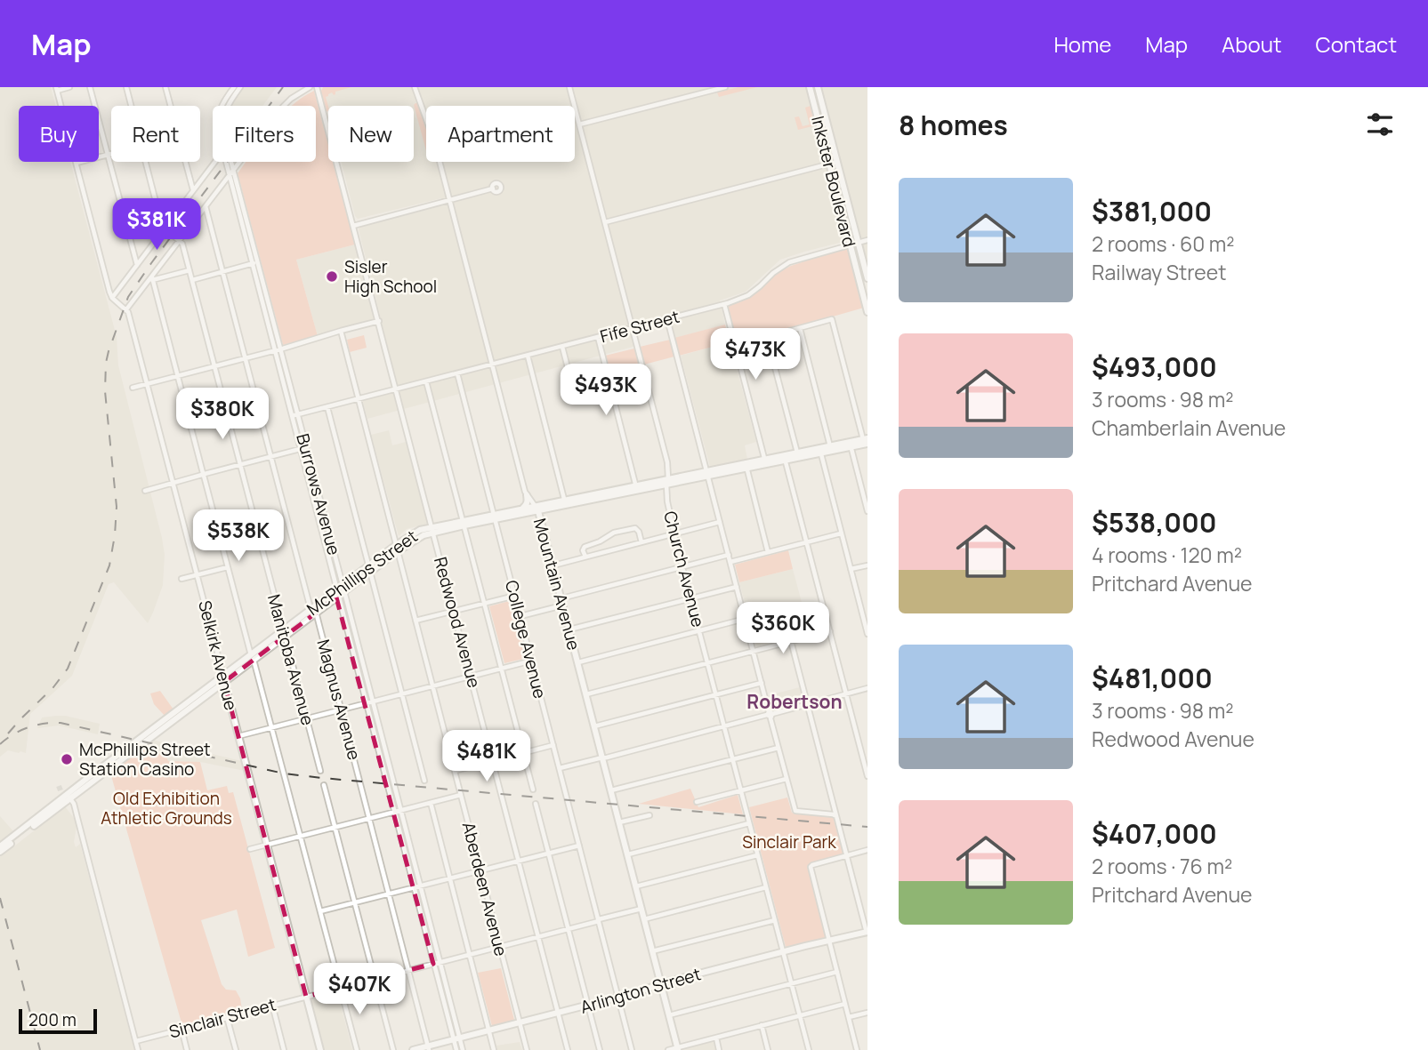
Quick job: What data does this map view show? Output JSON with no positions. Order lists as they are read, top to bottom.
{
  "streets": {
    "main road": [
      "Inkster Boulevard",
      "McPhillips Street",
      "Mountain Avenue",
      "Selkirk Avenue",
      "Arlington Street"
    ],
    "street": [
      "Fife Street",
      "Burrows Avenue",
      "Church Avenue",
      "Redwood Avenue",
      "College Avenue",
      "Manitoba Avenue",
      "Magnus Avenue",
      "Aberdeen Avenue",
      "Sinclair Street"
    ]
  },
  "crossings": [
    ["Inkster Boulevard", "Fife Street"],
    ["Fife Street", "Burrows Avenue"],
    ["Fife Street", "Church Avenue"],
    ["Fife Street", "Mountain Avenue"],
    ["Fife Street", "Redwood Avenue"],
    ["Fife Street", "College Avenue"],
    ["Fife Street", "Aberdeen Avenue"],
    ["Burrows Avenue", "McPhillips Street"],
    ["Burrows Avenue", "Arlington Street"],
    ["Burrows Avenue", "Sinclair Street"],
    ["Church Avenue", "McPhillips Street"],
    ["Church Avenue", "Arlington Street"],
    ["McPhillips Street", "Mountain Avenue"],
    ["McPhillips Street", "Redwood Avenue"],
    ["McPhillips Street", "College Avenue"],
    ["McPhillips Street", "Selkirk Avenue"],
    ["McPhillips Street", "Manitoba Avenue"],
    ["McPhillips Street", "Magnus Avenue"],
    ["McPhillips Street", "Aberdeen Avenue"],
    ["Mountain Avenue", "Arlington Street"],
    ["Mountain Avenue", "Sinclair Street"],
    ["Redwood Avenue", "Arlington Street"],
    ["Redwood Avenue", "Sinclair Street"],
    ["College Avenue", "Arlington Street"],
    ["College Avenue", "Sinclair Street"],
    ["Selkirk Avenue", "Sinclair Street"],
    ["Magnus Avenue", "Arlington Street"],
    ["Magnus Avenue", "Sinclair Street"],
    ["Aberdeen Avenue", "Arlington Street"],
    ["Aberdeen Avenue", "Sinclair Street"]
  ],
  "districts": ["Robertson"],
  "parks": ["Old Exhibition Athletic Grounds", "Sinclair Park"],
  "places": ["Sisler High School", "McPhillips Street Station Casino"],
  "scale_bar": "200 m",
  "page": {
    "header": "Map",
    "nav": [
      "Home",
      "Map",
      "About",
      "Contact"
    ],
    "heading": "8 homes",
    "chip": [
      "Buy",
      "Rent",
      "Filters",
      "New",
      "Apartment"
    ],
    "list": [
      {
        "name": "$381,000",
        "note": "2 rooms · 60 m² · Railway Street"
      },
      {
        "name": "$493,000",
        "note": "3 rooms · 98 m² · Chamberlain Avenue"
      },
      {
        "name": "$538,000",
        "note": "4 rooms · 120 m² · Pritchard Avenue"
      },
      {
        "name": "$481,000",
        "note": "3 rooms · 98 m² · Redwood Avenue"
      },
      {
        "name": "$407,000",
        "note": "2 rooms · 76 m² · Pritchard Avenue"
      }
    ],
    "price": [
      "$381K",
      "$473K",
      "$493K",
      "$380K",
      "$538K",
      "$360K",
      "$481K",
      "$407K"
    ],
    "scale": "200 m"
  }
}
